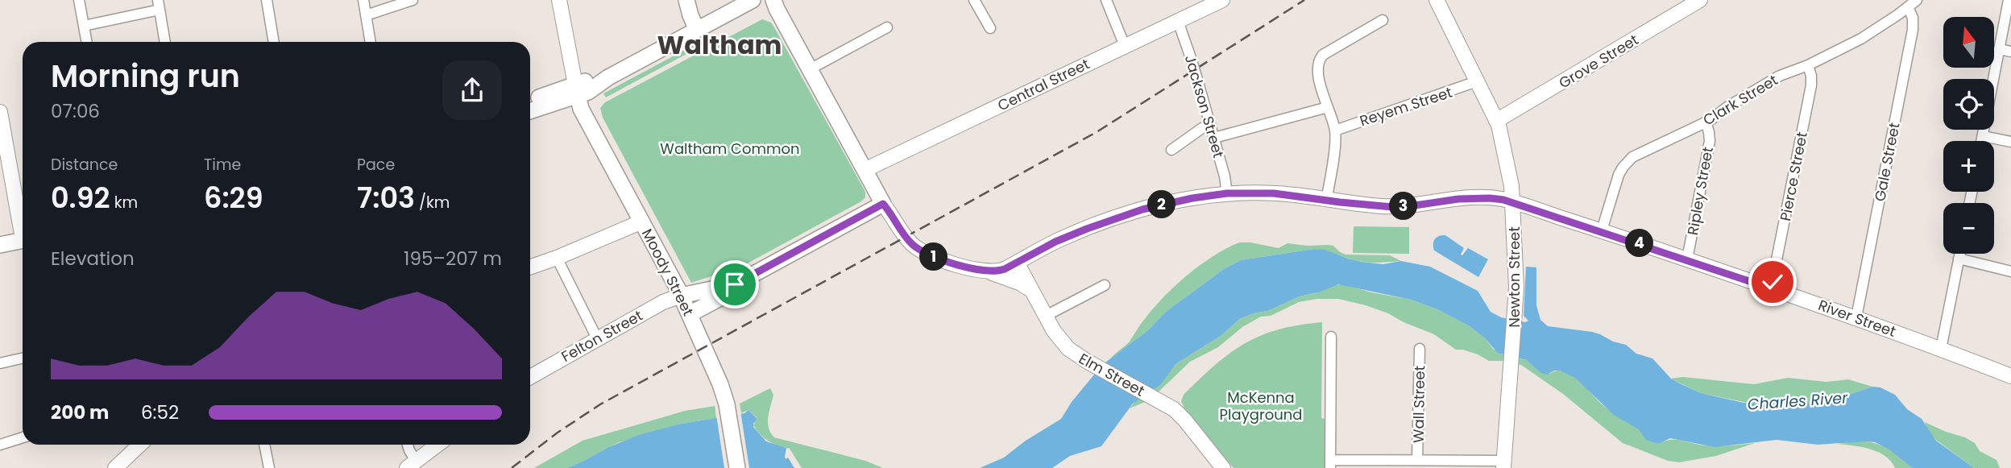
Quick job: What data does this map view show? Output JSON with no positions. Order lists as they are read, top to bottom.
{
  "streets": {
    "main road": [
      "Grove Street",
      "Central Street",
      "Moody Street",
      "Newton Street",
      "River Street",
      "Felton Street",
      "Elm Street"
    ],
    "street": [
      "Clark Street",
      "Jackson Street",
      "Reyem Street",
      "Gale Street",
      "Pierce Street",
      "Ripley Street",
      "Wall Street"
    ]
  },
  "crossings": [
    ["Grove Street", "Newton Street"],
    ["Central Street", "Jackson Street"],
    ["Clark Street", "Gale Street"],
    ["Clark Street", "Pierce Street"],
    ["Clark Street", "Ripley Street"],
    ["Clark Street", "River Street"],
    ["Jackson Street", "River Street"],
    ["Reyem Street", "Newton Street"],
    ["Gale Street", "River Street"],
    ["Pierce Street", "River Street"],
    ["Ripley Street", "River Street"],
    ["Moody Street", "Felton Street"],
    ["Newton Street", "River Street"],
    ["River Street", "Elm Street"]
  ],
  "districts": ["Waltham"],
  "water": ["Charles River"],
  "parks": ["Waltham Common", "McKenna Playground"],
  "north": "top",
  "page": {
    "map_buttons": ["+", "−"],
    "heading": ["Morning run", "07:06"],
    "stats": [
      ["Distance", "0.92 km"],
      ["Time", "6:29"],
      ["Pace", "7:03 /km"]
    ],
    "pins": [
      "2",
      "3",
      "4",
      "1"
    ],
    "chart": ["Elevation", "195–207 m"],
    "list": [
      {
        "name": "200 m",
        "note": "6:52"
      }
    ]
  }
}
